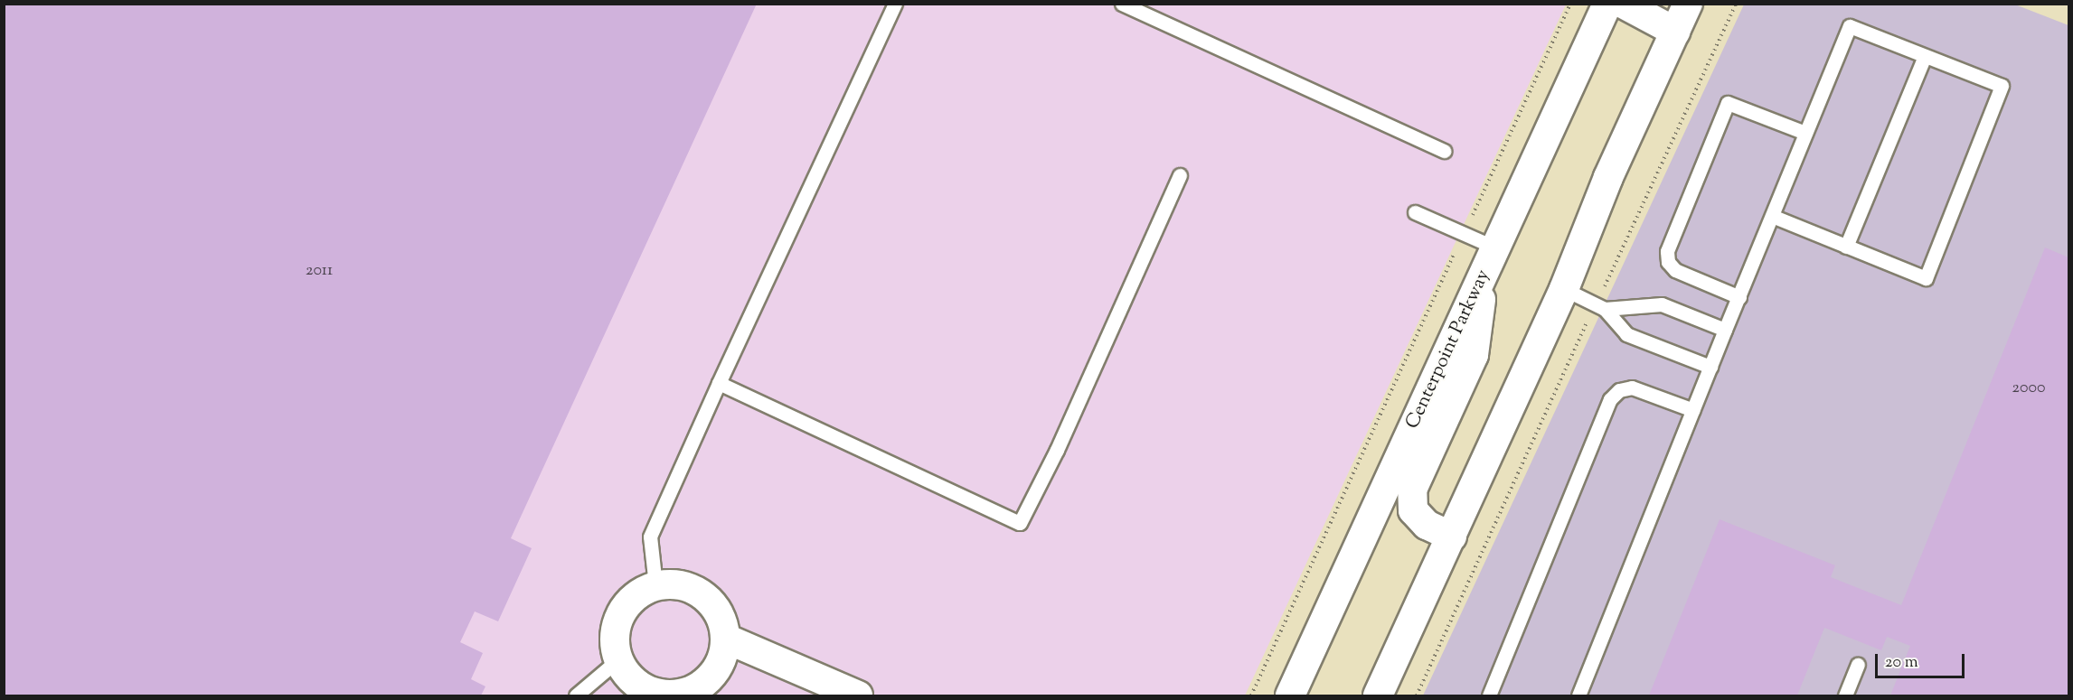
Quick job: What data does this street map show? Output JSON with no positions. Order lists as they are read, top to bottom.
{
  "streets": {
    "street": ["Centerpoint Parkway"]
  },
  "house_numbers": ["2011", "2000"],
  "scale_bar": "20 m"
}
